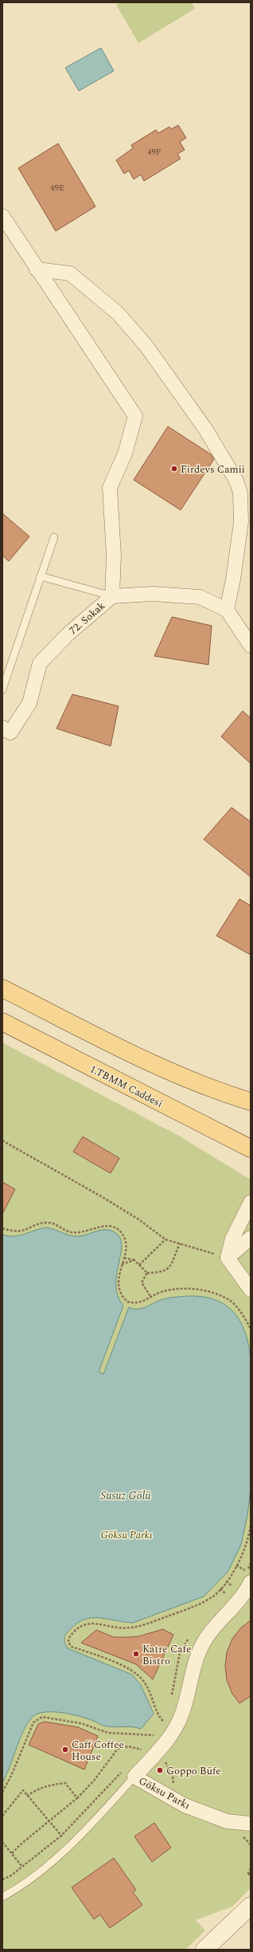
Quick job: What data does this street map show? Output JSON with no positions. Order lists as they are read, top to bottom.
{
  "streets": {
    "main road": ["1.TBMM Caddesi"],
    "street": ["72. Sokak", "Göksu Parkı"]
  },
  "water": ["Susuz Gölü"],
  "parks": ["Göksu Parkı"],
  "places": [
    "Firdevs Camii",
    "Katre Cafe Bistro",
    "Caff Coffee House",
    "Goppo Büfe"
  ],
  "house_numbers": ["49F", "49E"]
}
